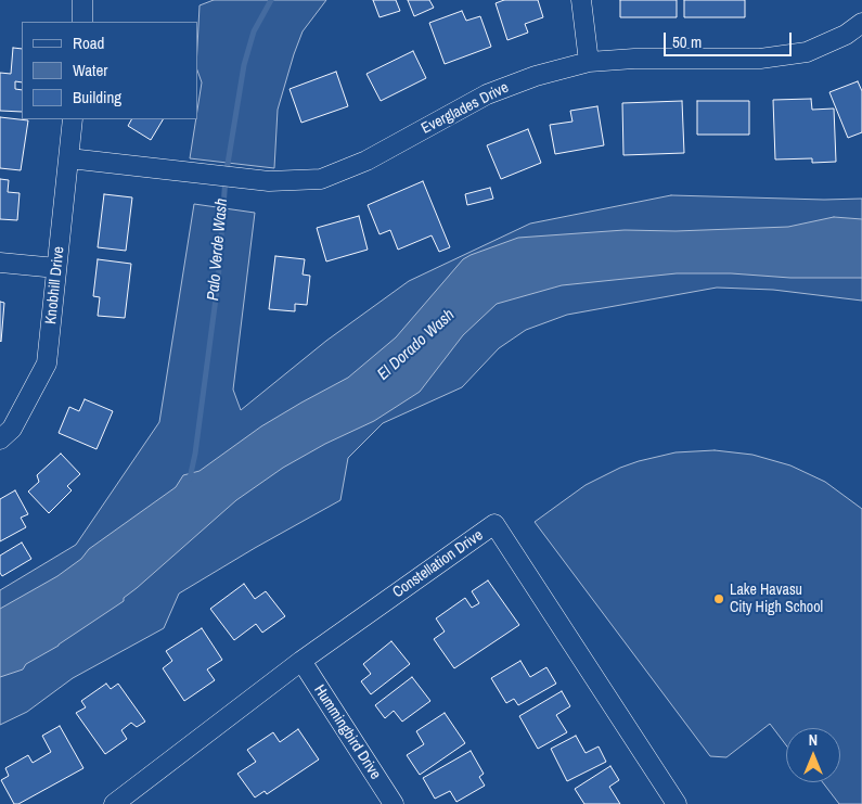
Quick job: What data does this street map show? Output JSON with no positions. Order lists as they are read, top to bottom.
{
  "streets": {
    "street": [
      "Everglades Drive",
      "Knobhill Drive",
      "Constellation Drive",
      "Hummingbird Drive"
    ]
  },
  "crossings": [
    ["Everglades Drive", "Knobhill Drive"],
    ["Constellation Drive", "Hummingbird Drive"]
  ],
  "water": ["Palo Verde Wash", "El Dorado Wash"],
  "places": ["Lake Havasu City High School"],
  "legend": ["Road", "Water", "Building"],
  "scale_bar": "50 m",
  "north": "top"
}
